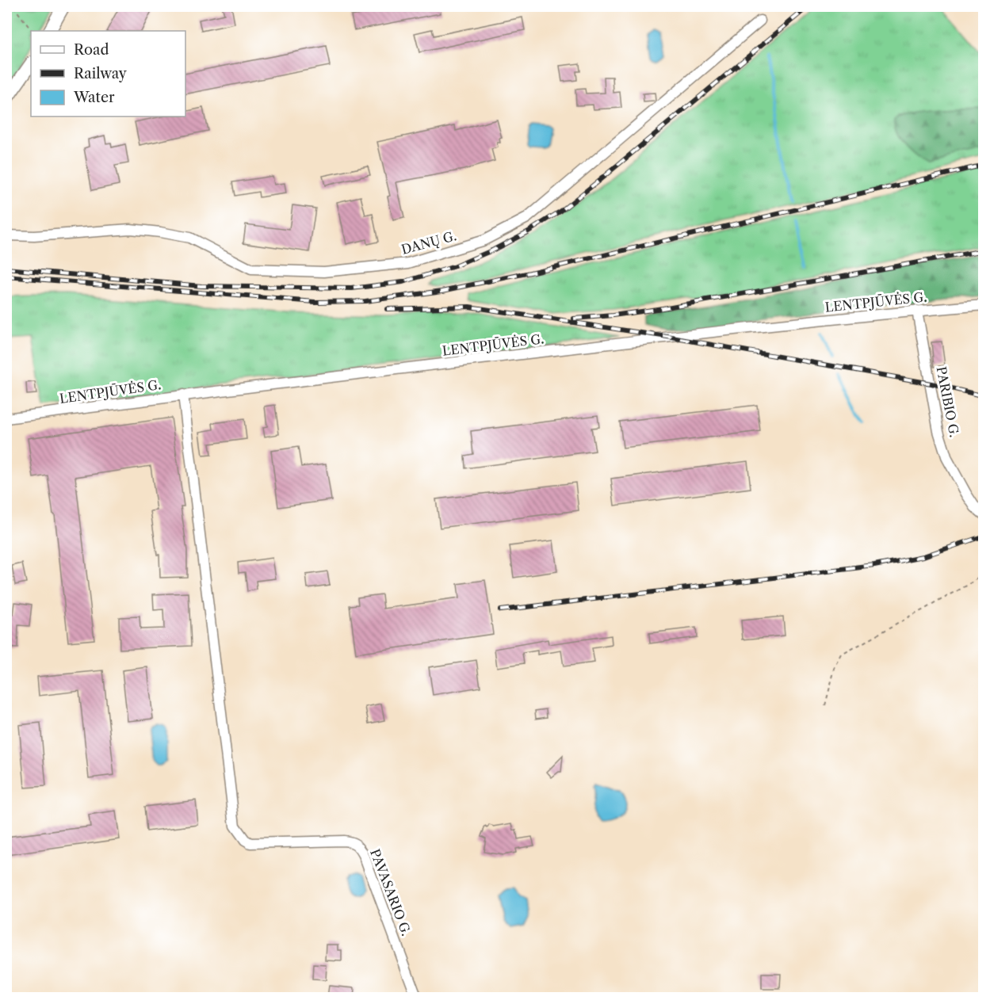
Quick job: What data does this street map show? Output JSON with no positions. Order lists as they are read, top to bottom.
{
  "streets": {
    "street": [
      "DANŲ G.",
      "LENTPJŪVĖS G.",
      "PARIBIO G.",
      "PAVASARIO G."
    ]
  },
  "crossings": [
    ["LENTPJŪVĖS G.", "PARIBIO G."],
    ["LENTPJŪVĖS G.", "PAVASARIO G."]
  ],
  "legend": ["Road", "Railway", "Water"]
}
